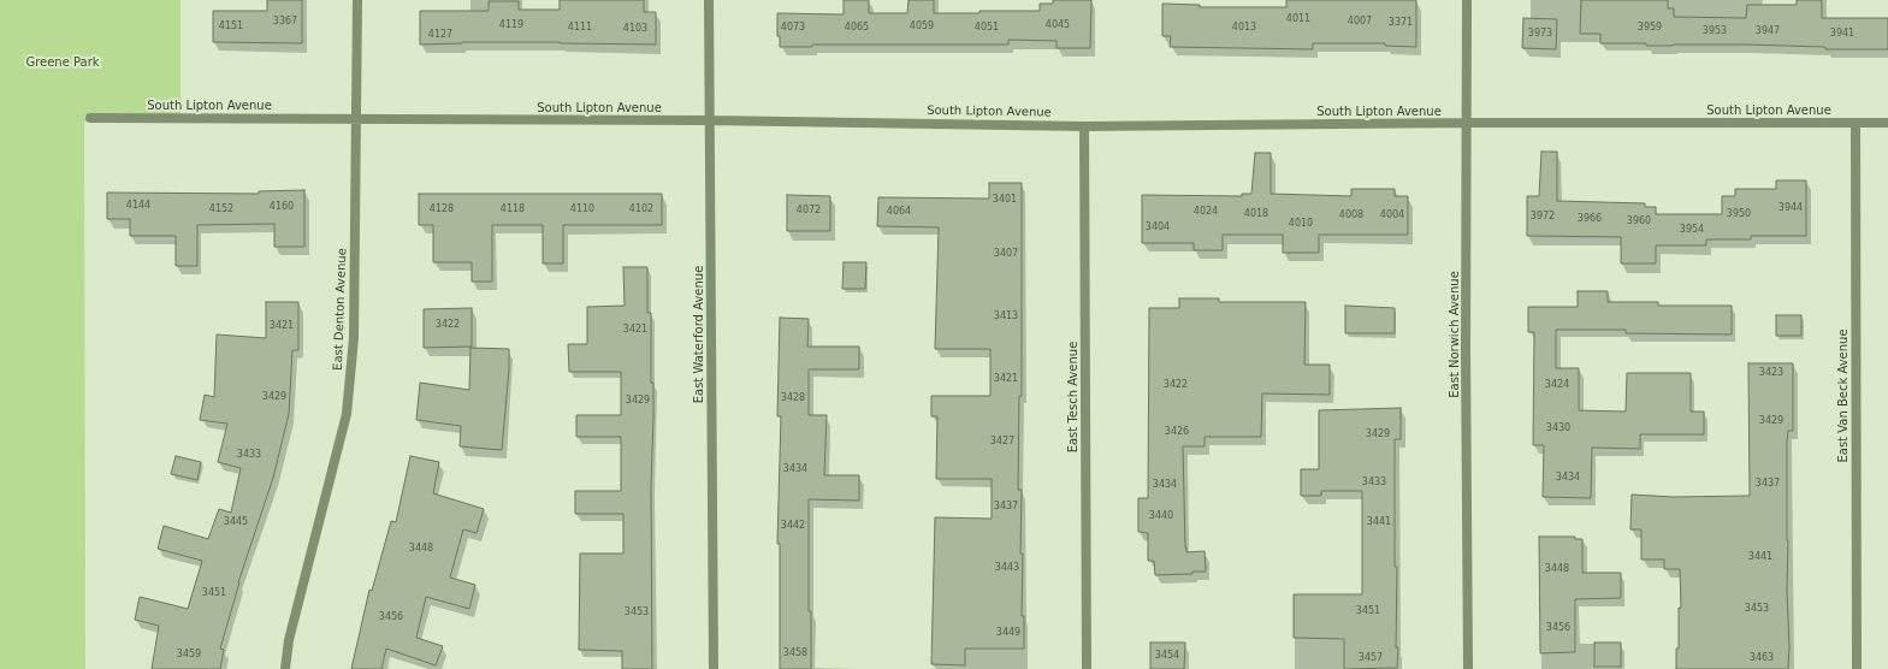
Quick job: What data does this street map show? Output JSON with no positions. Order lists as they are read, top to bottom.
{
  "streets": {
    "street": [
      "South Lipton Avenue",
      "East Denton Avenue",
      "East Waterford Avenue",
      "East Norwich Avenue",
      "East Van Beck Avenue",
      "East Tesch Avenue"
    ]
  },
  "crossings": [
    ["South Lipton Avenue", "East Denton Avenue"],
    ["South Lipton Avenue", "East Waterford Avenue"],
    ["South Lipton Avenue", "East Norwich Avenue"],
    ["South Lipton Avenue", "East Van Beck Avenue"],
    ["South Lipton Avenue", "East Tesch Avenue"]
  ],
  "parks": ["Greene Park"],
  "house_numbers": [
    "4011",
    "3367",
    "4007",
    "3371",
    "4119",
    "4045",
    "4151",
    "4059",
    "4111",
    "4073",
    "4065",
    "4051",
    "4013",
    "3959",
    "4103",
    "3953",
    "3947",
    "3973",
    "3941",
    "4127",
    "3401",
    "4144",
    "4160",
    "3944",
    "4152",
    "4128",
    "4118",
    "4110",
    "4102",
    "4072",
    "4064",
    "4024",
    "4018",
    "3950",
    "4008",
    "4004",
    "3972",
    "3966",
    "3960",
    "4010",
    "3404",
    "3954",
    "3407",
    "3413",
    "3422",
    "3421",
    "3421",
    "3423",
    "3421",
    "3422",
    "3424",
    "3429",
    "3428",
    "3429",
    "3429",
    "3430",
    "3426",
    "3429",
    "3427",
    "3433",
    "3434",
    "3434",
    "3433",
    "3437",
    "3434",
    "3437",
    "3440",
    "3445",
    "3441",
    "3442",
    "3448",
    "3441",
    "3443",
    "3448",
    "3451",
    "3453",
    "3451",
    "3453",
    "3456",
    "3456",
    "3449",
    "3458",
    "3459",
    "3454",
    "3457",
    "3463"
  ]
}
